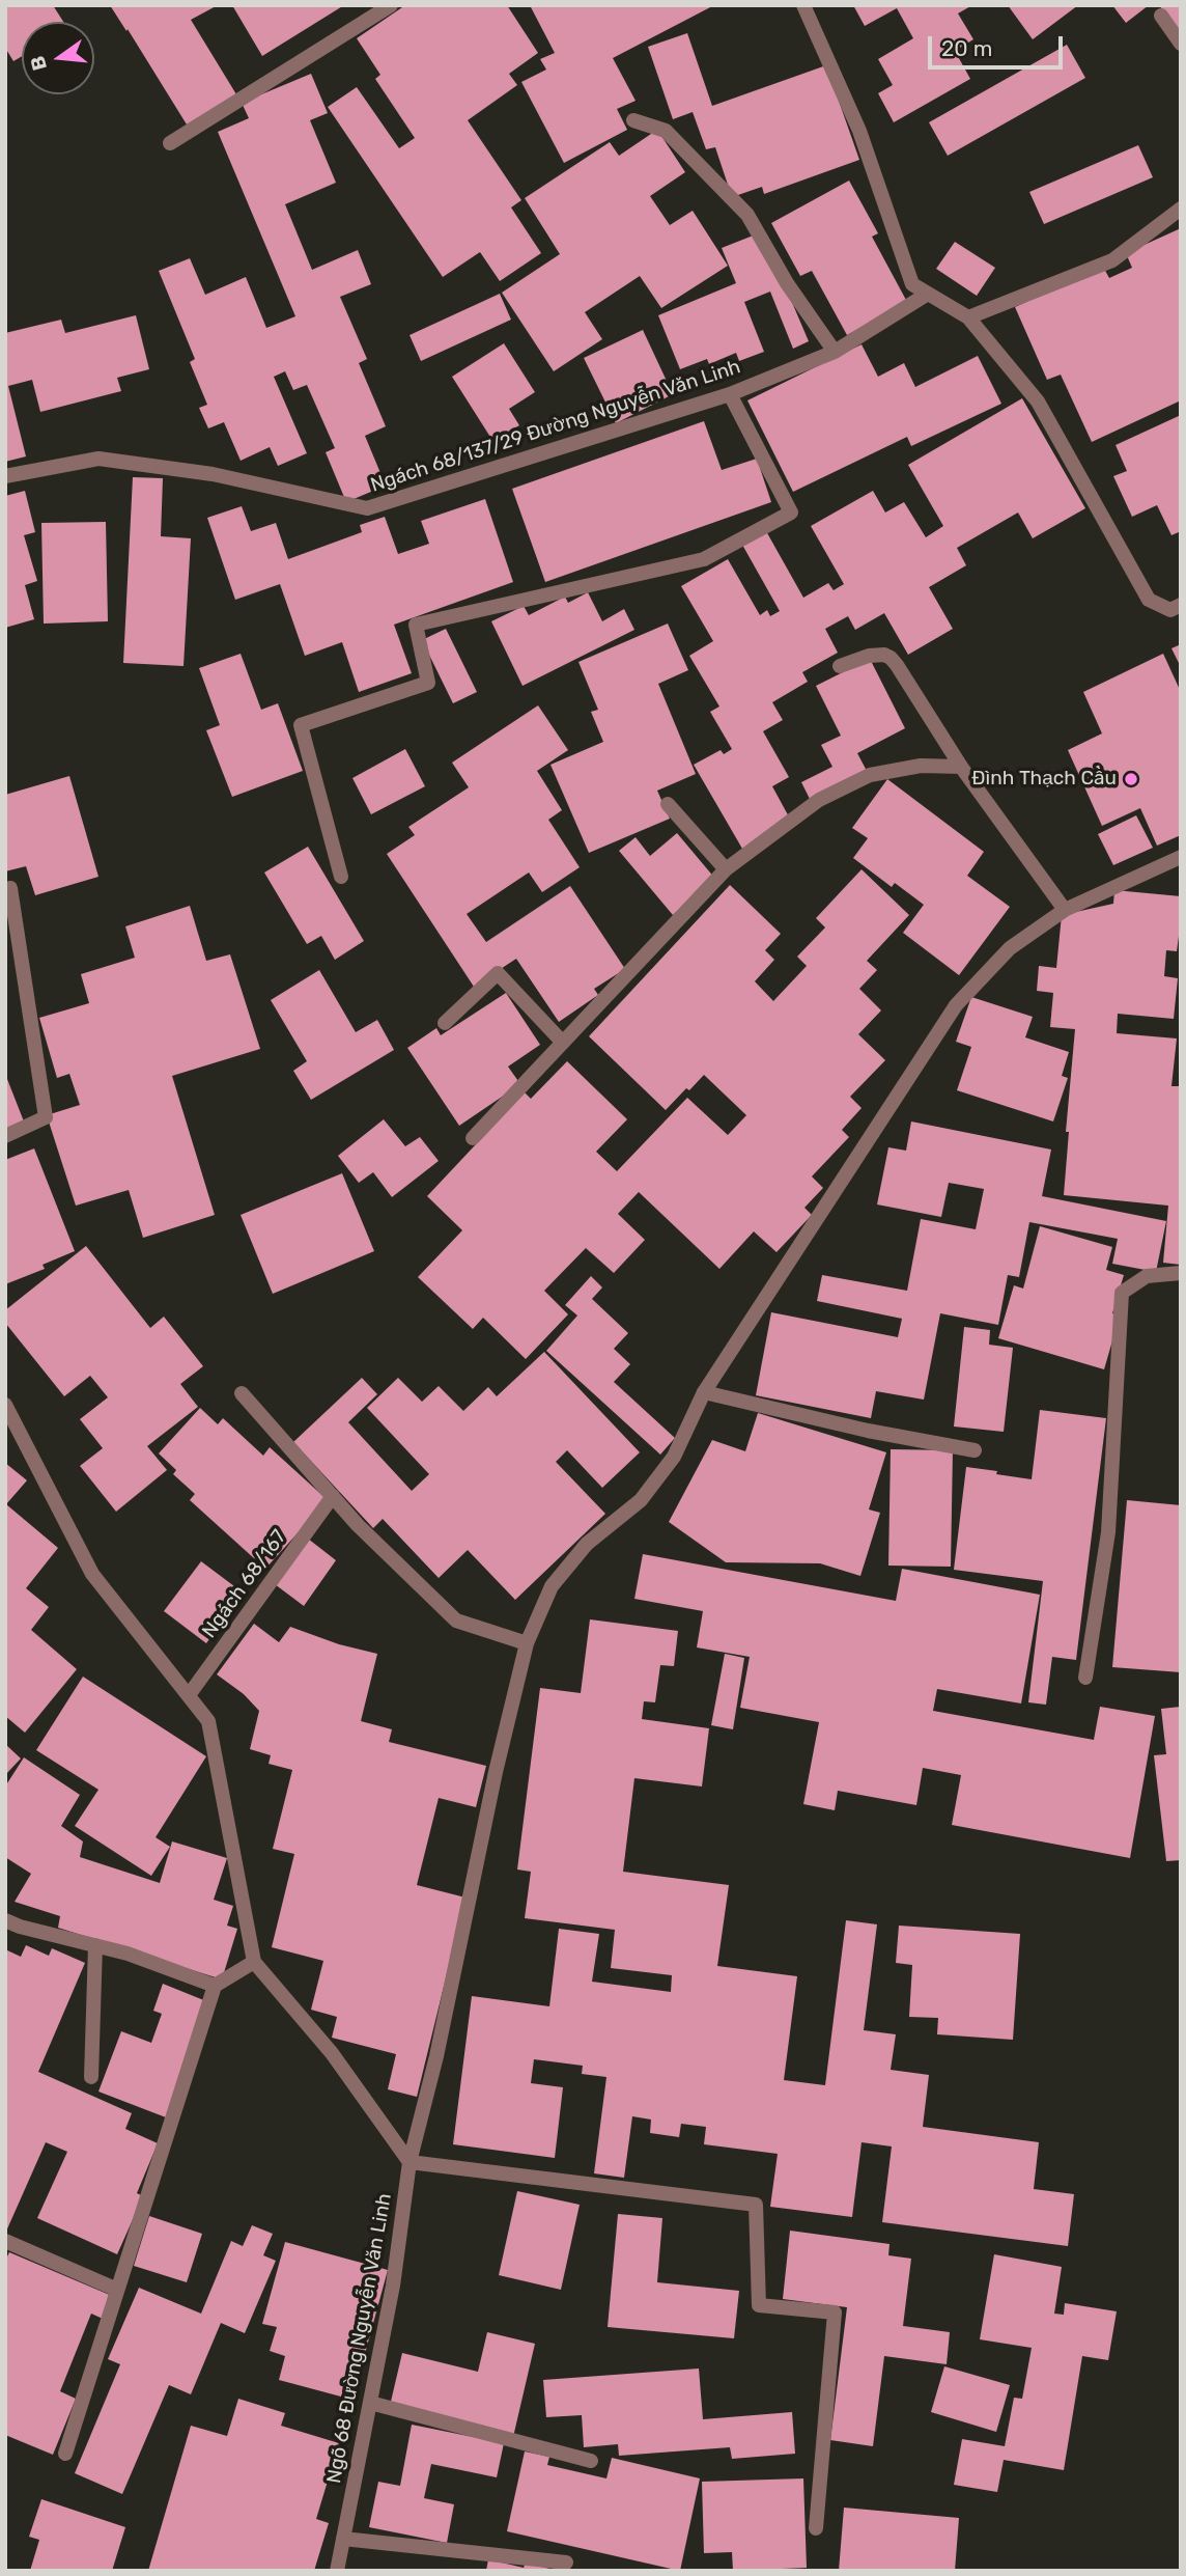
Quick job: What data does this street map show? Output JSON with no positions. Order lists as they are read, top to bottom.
{
  "streets": {
    "street": ["Ngách 68/137/29 Đường Nguyễn Văn Linh", "Ngách 68/167", "Ngõ 68 Đường Nguyễn Văn Linh"]
  },
  "places": ["Đình Thạch Cầu"],
  "scale_bar": "20 m",
  "north": "left"
}
